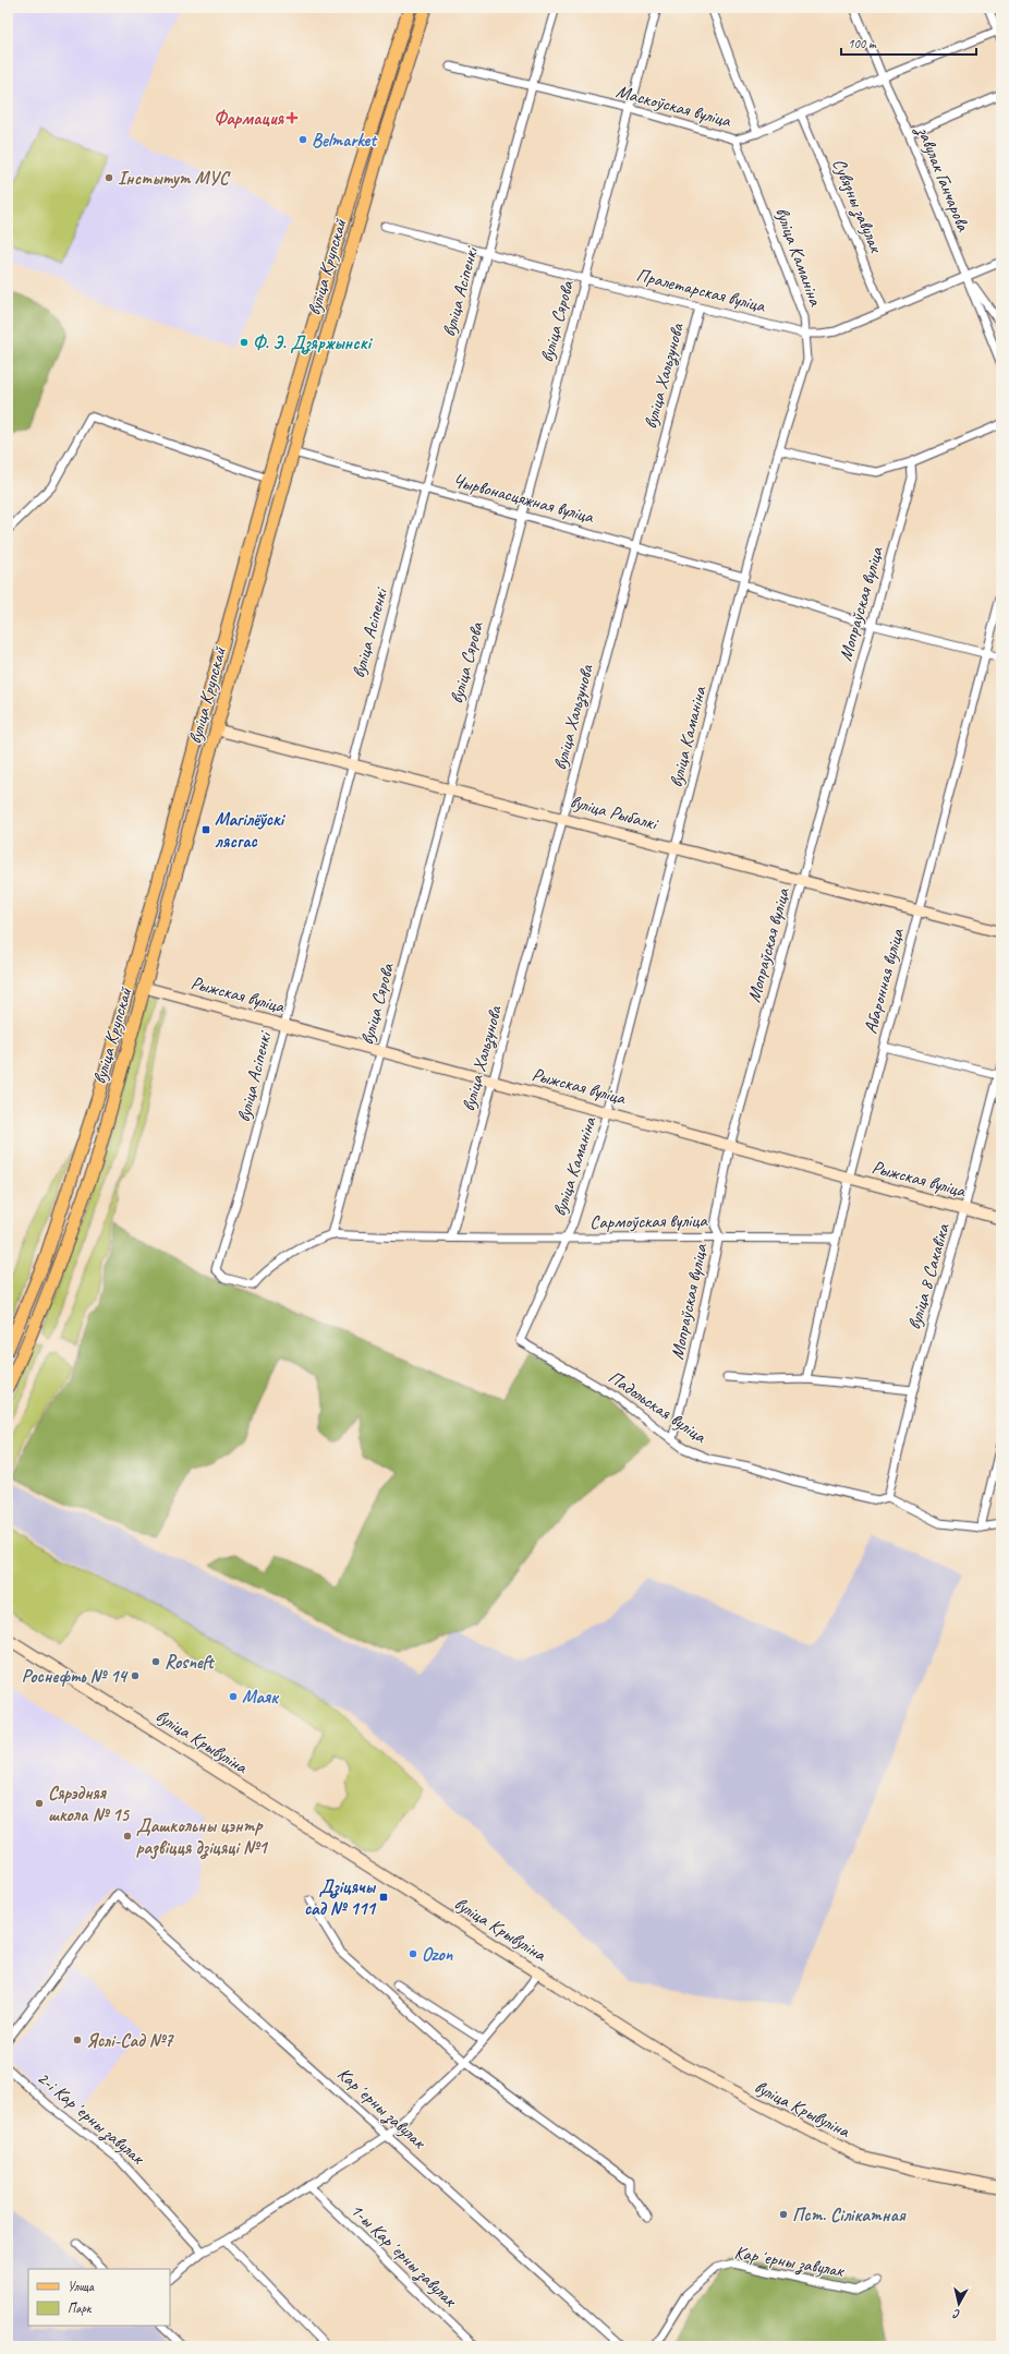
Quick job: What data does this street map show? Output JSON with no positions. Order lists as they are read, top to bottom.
{
  "streets": {
    "main road": ["вуліца Крупскай"],
    "street": [
      "Маскоўская вуліца",
      "завулак Ганчарова",
      "Сувязны завулак",
      "вуліца Каманіна",
      "Пралетарская вуліца",
      "вуліца Асіпенкі",
      "вуліца Сярова",
      "вуліца Хальзунова",
      "Чырвонасцяжная вуліца",
      "Мопраўская вуліца",
      "вуліца Рыбалкі",
      "Абаронная вуліца",
      "Рыжская вуліца",
      "Сармоўская вуліца",
      "вуліца 8 Сакавіка",
      "Падольская вуліца",
      "вуліца Крывуліна",
      "Карʼерны завулак",
      "2-і Карʼерны завулак",
      "1-ы Карʼерны завулак"
    ]
  },
  "crossings": [
    ["Маскоўская вуліца", "завулак Ганчарова"],
    ["Маскоўская вуліца", "Сувязны завулак"],
    ["Маскоўская вуліца", "вуліца Каманіна"],
    ["Маскоўская вуліца", "вуліца Асіпенкі"],
    ["Маскоўская вуліца", "вуліца Сярова"],
    ["завулак Ганчарова", "Пралетарская вуліца"],
    ["Сувязны завулак", "Пралетарская вуліца"],
    ["вуліца Каманіна", "Пралетарская вуліца"],
    ["вуліца Каманіна", "Чырвонасцяжная вуліца"],
    ["вуліца Каманіна", "вуліца Рыбалкі"],
    ["вуліца Каманіна", "Рыжская вуліца"],
    ["вуліца Каманіна", "Сармоўская вуліца"],
    ["вуліца Каманіна", "Падольская вуліца"],
    ["вуліца Крупскай", "Чырвонасцяжная вуліца"],
    ["вуліца Крупскай", "вуліца Рыбалкі"],
    ["вуліца Крупскай", "Рыжская вуліца"],
    ["Пралетарская вуліца", "вуліца Асіпенкі"],
    ["Пралетарская вуліца", "вуліца Сярова"],
    ["Пралетарская вуліца", "вуліца Хальзунова"],
    ["вуліца Асіпенкі", "вуліца Сярова"],
    ["вуліца Асіпенкі", "Чырвонасцяжная вуліца"],
    ["вуліца Асіпенкі", "вуліца Рыбалкі"],
    ["вуліца Асіпенкі", "Рыжская вуліца"],
    ["вуліца Асіпенкі", "Сармоўская вуліца"],
    ["вуліца Сярова", "Чырвонасцяжная вуліца"],
    ["вуліца Сярова", "вуліца Рыбалкі"],
    ["вуліца Сярова", "Рыжская вуліца"],
    ["вуліца Сярова", "Сармоўская вуліца"],
    ["вуліца Хальзунова", "Чырвонасцяжная вуліца"],
    ["вуліца Хальзунова", "вуліца Рыбалкі"],
    ["вуліца Хальзунова", "Рыжская вуліца"],
    ["вуліца Хальзунова", "Сармоўская вуліца"],
    ["Чырвонасцяжная вуліца", "Мопраўская вуліца"],
    ["Чырвонасцяжная вуліца", "Абаронная вуліца"],
    ["Мопраўская вуліца", "вуліца Рыбалкі"],
    ["Мопраўская вуліца", "Рыжская вуліца"],
    ["Мопраўская вуліца", "Сармоўская вуліца"],
    ["Мопраўская вуліца", "Падольская вуліца"],
    ["вуліца Рыбалкі", "Абаронная вуліца"],
    ["Абаронная вуліца", "Рыжская вуліца"],
    ["Абаронная вуліца", "Сармоўская вуліца"],
    ["Рыжская вуліца", "вуліца 8 Сакавіка"],
    ["вуліца 8 Сакавіка", "Падольская вуліца"]
  ],
  "places": {
    "health": ["Фармация"],
    "other": [
      "Belmarket",
      "Інстытут МУС",
      "Ф. Э. Дзяржынскі",
      "Rosneft",
      "Роснефть № 14",
      "Маяк",
      "Сярэдняя школа № 15",
      "Дашкольны цэнтр развіцця дзіцяці №1",
      "Ozon",
      "Яслі-Сад №7",
      "Пст. Сілікатная"
    ],
    "transit": ["Магілёўскі лясгас", "Дзіцячы сад № 111"]
  },
  "legend": ["Улица", "Парк"],
  "scale_bar": "100 m",
  "north": "bottom"
}
